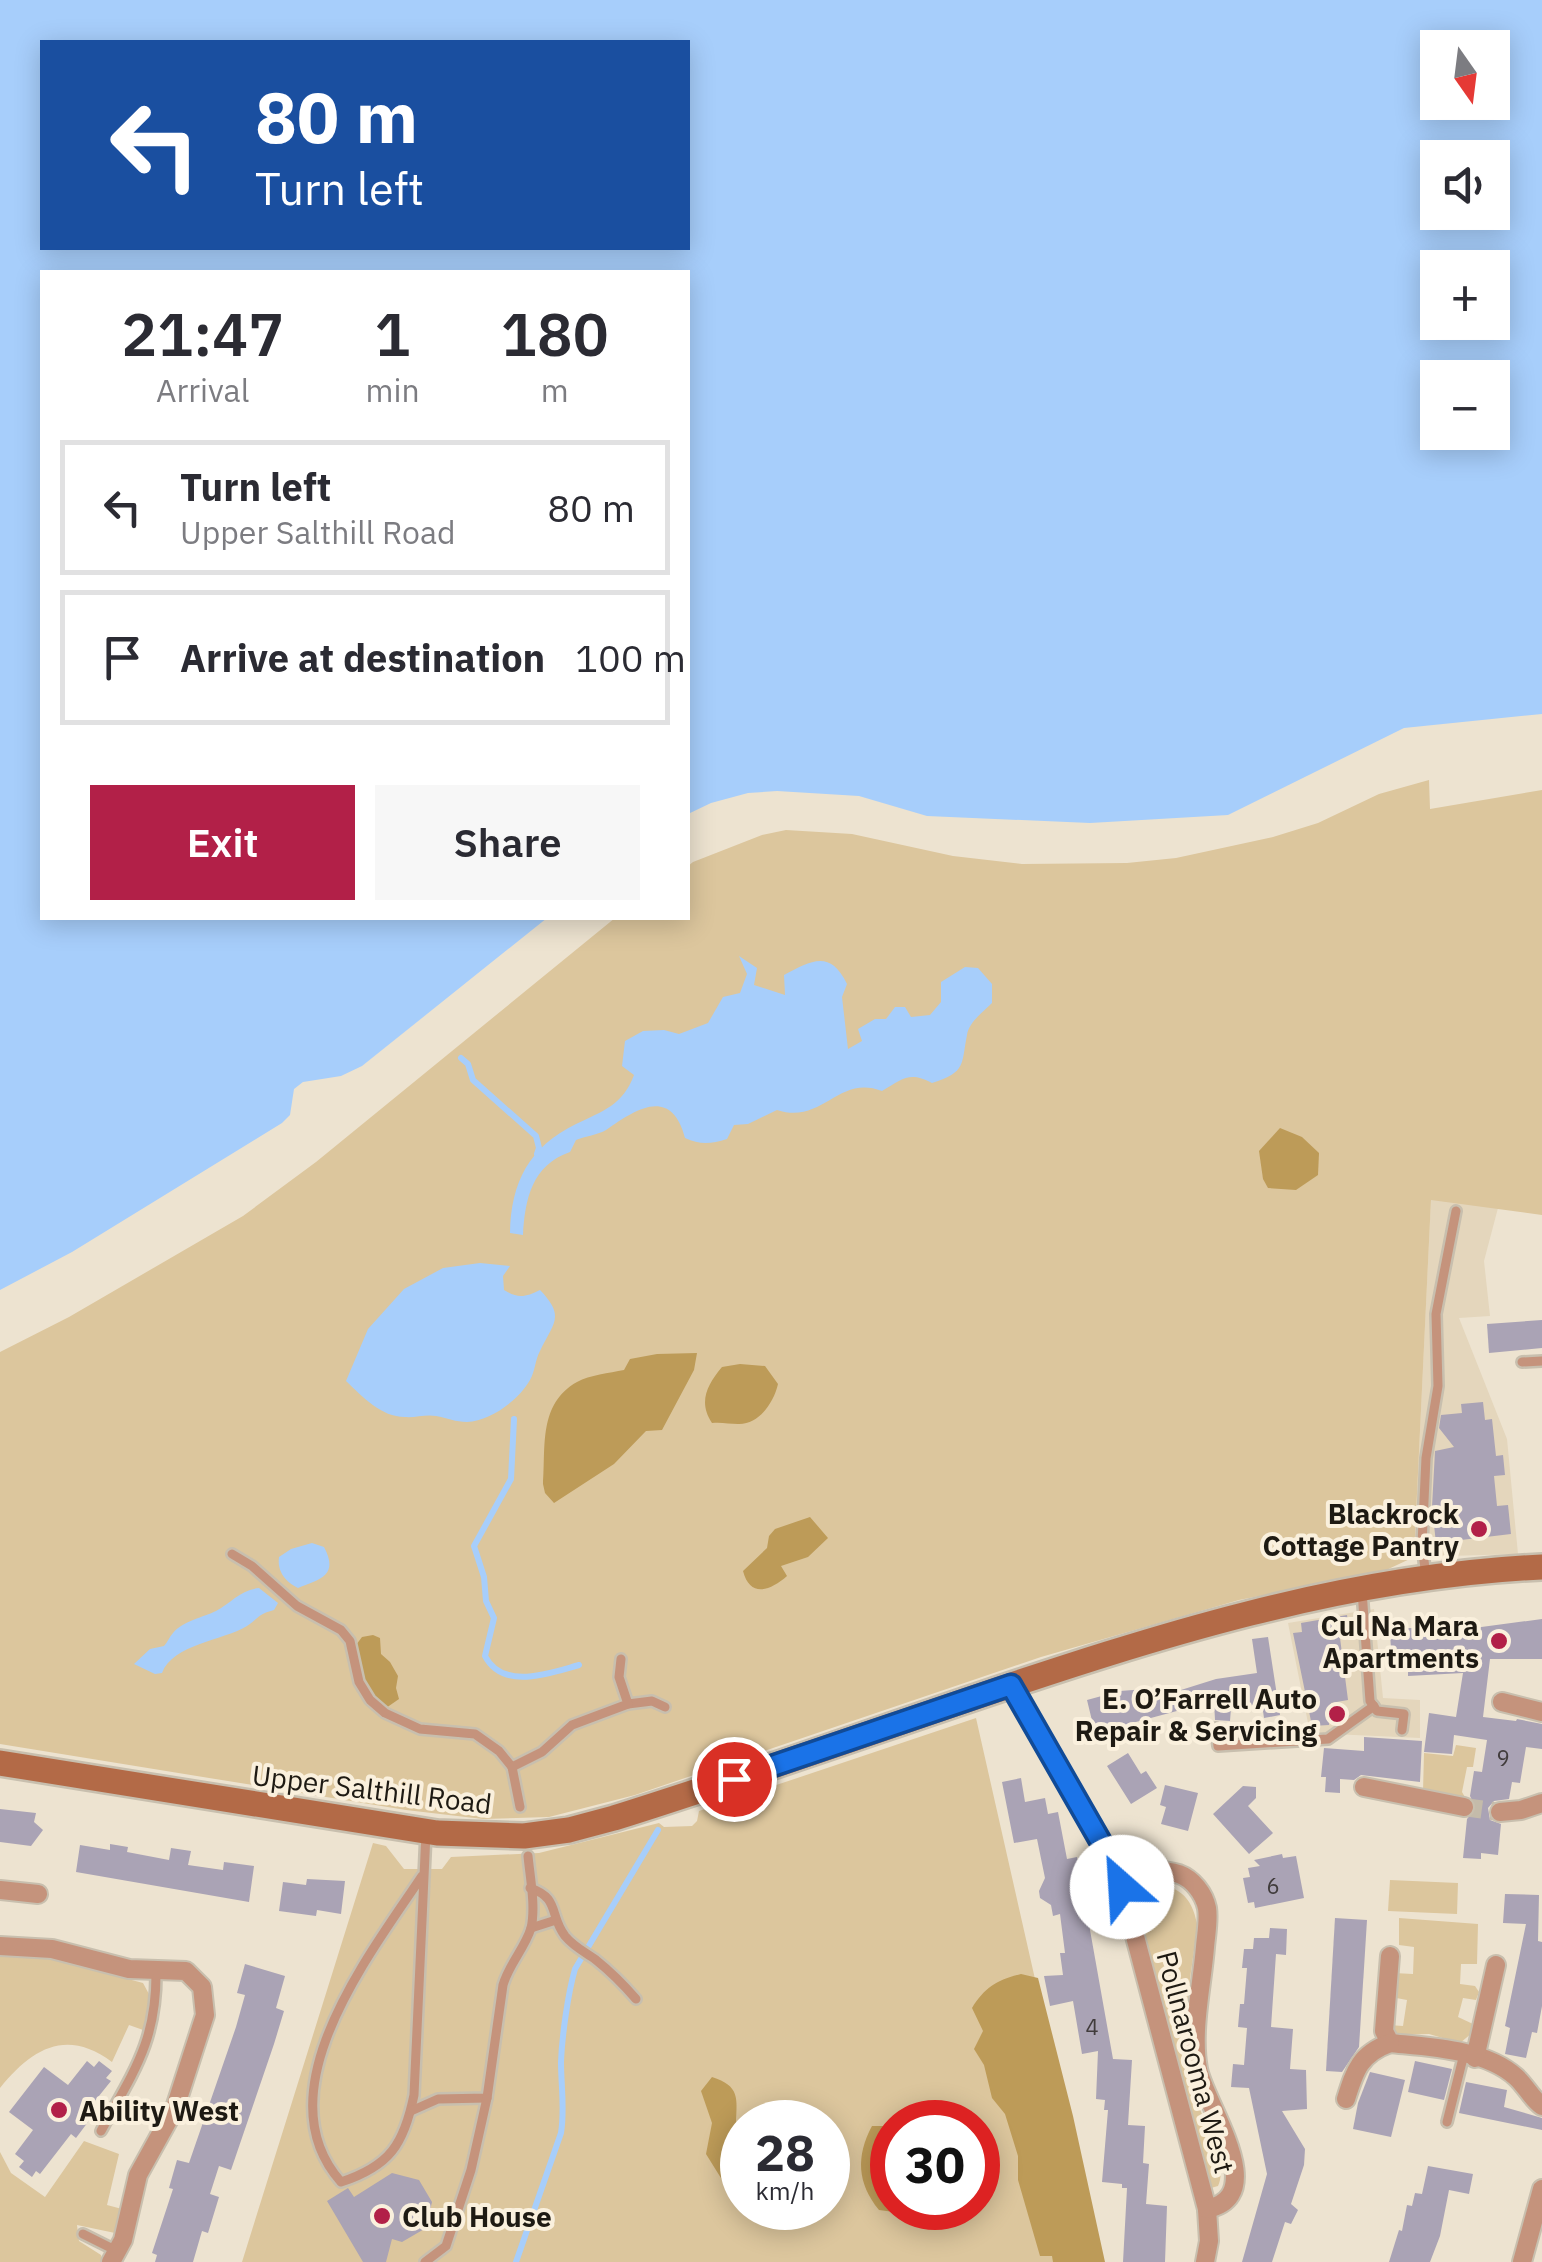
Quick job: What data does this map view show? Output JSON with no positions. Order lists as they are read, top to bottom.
{
  "streets": {
    "main road": ["Upper Salthill Road"],
    "street": ["Pollnarooma West"]
  },
  "crossings": [
    ["Upper Salthill Road", "Pollnarooma West"]
  ],
  "places": [
    "Blackrock Cottage Pantry",
    "Cul Na Mara Apartments",
    "E. O’Farrell Auto Repair & Servicing",
    "Ability West",
    "Club House"
  ],
  "house_numbers": ["9", "6", "4"],
  "north": "bottom",
  "page": {
    "map_buttons": ["+", "−"],
    "turn": ["80 m", "Turn left"],
    "eta": [
      "21:47",
      "Arrival",
      "1",
      "min",
      "180",
      "m"
    ],
    "list": [
      {
        "name": "Turn left",
        "note": "Upper Salthill Road",
        "value": "80 m"
      },
      {
        "name": "Arrive at destination",
        "value": "100 m"
      }
    ],
    "buttons": ["Exit", "Share"],
    "speed": "28 km/h",
    "limit": "30"
  }
}
